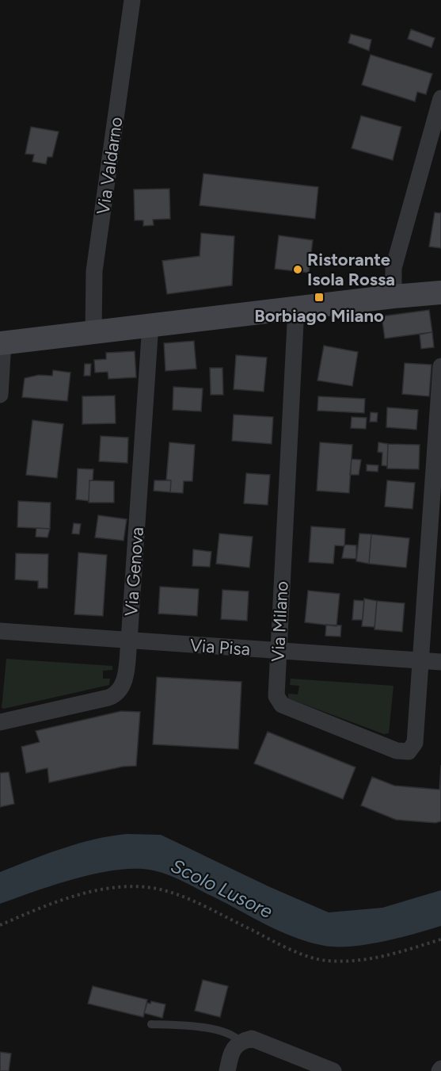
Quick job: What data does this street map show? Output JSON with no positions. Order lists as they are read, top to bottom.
{
  "streets": {
    "street": [
      "Via Valdarno",
      "Via Genova",
      "Via Milano",
      "Via Pisa"
    ]
  },
  "crossings": [
    ["Via Genova", "Via Pisa"],
    ["Via Milano", "Via Pisa"]
  ],
  "water": ["Scolo Lusore"],
  "places": {
    "other": ["Ristorante Isola Rossa"],
    "transit": ["Borbiago Milano"]
  }
}
